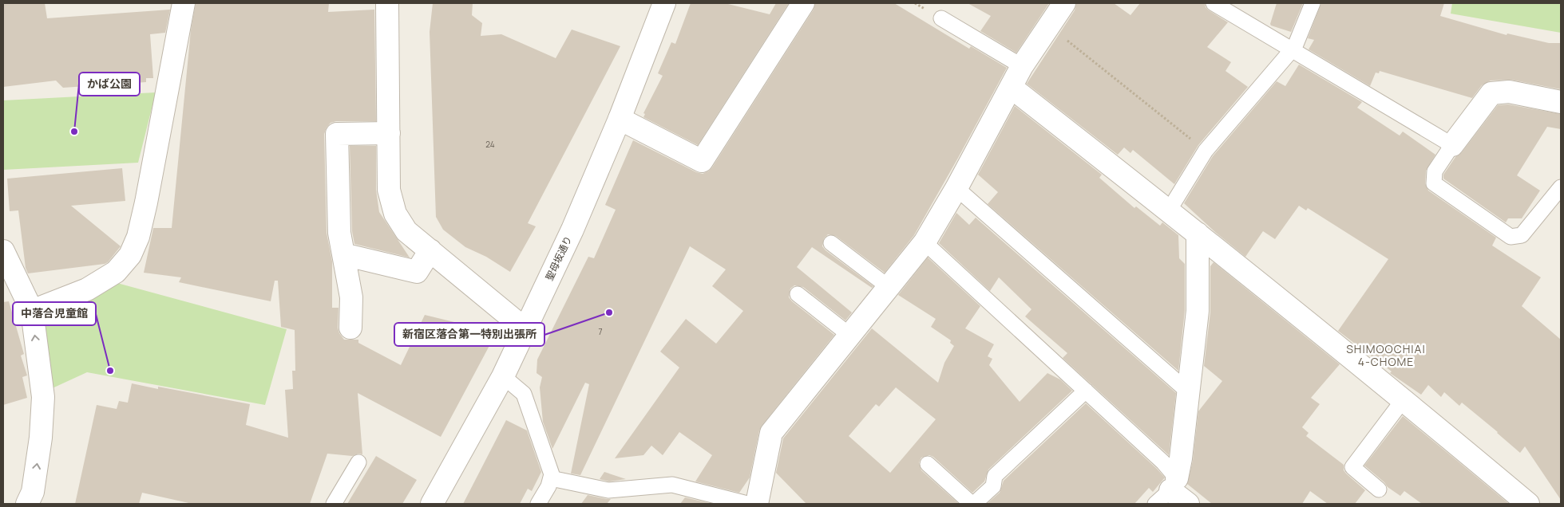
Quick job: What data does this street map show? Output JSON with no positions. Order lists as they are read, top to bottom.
{
  "streets": {
    "street": ["聖母坂通り"]
  },
  "districts": ["SHIMOOCHIAI 4-CHOME"],
  "places": ["かば公園", "新宿区落合第一特別出張所", "中落合児童館"],
  "house_numbers": ["24", "7"]
}
